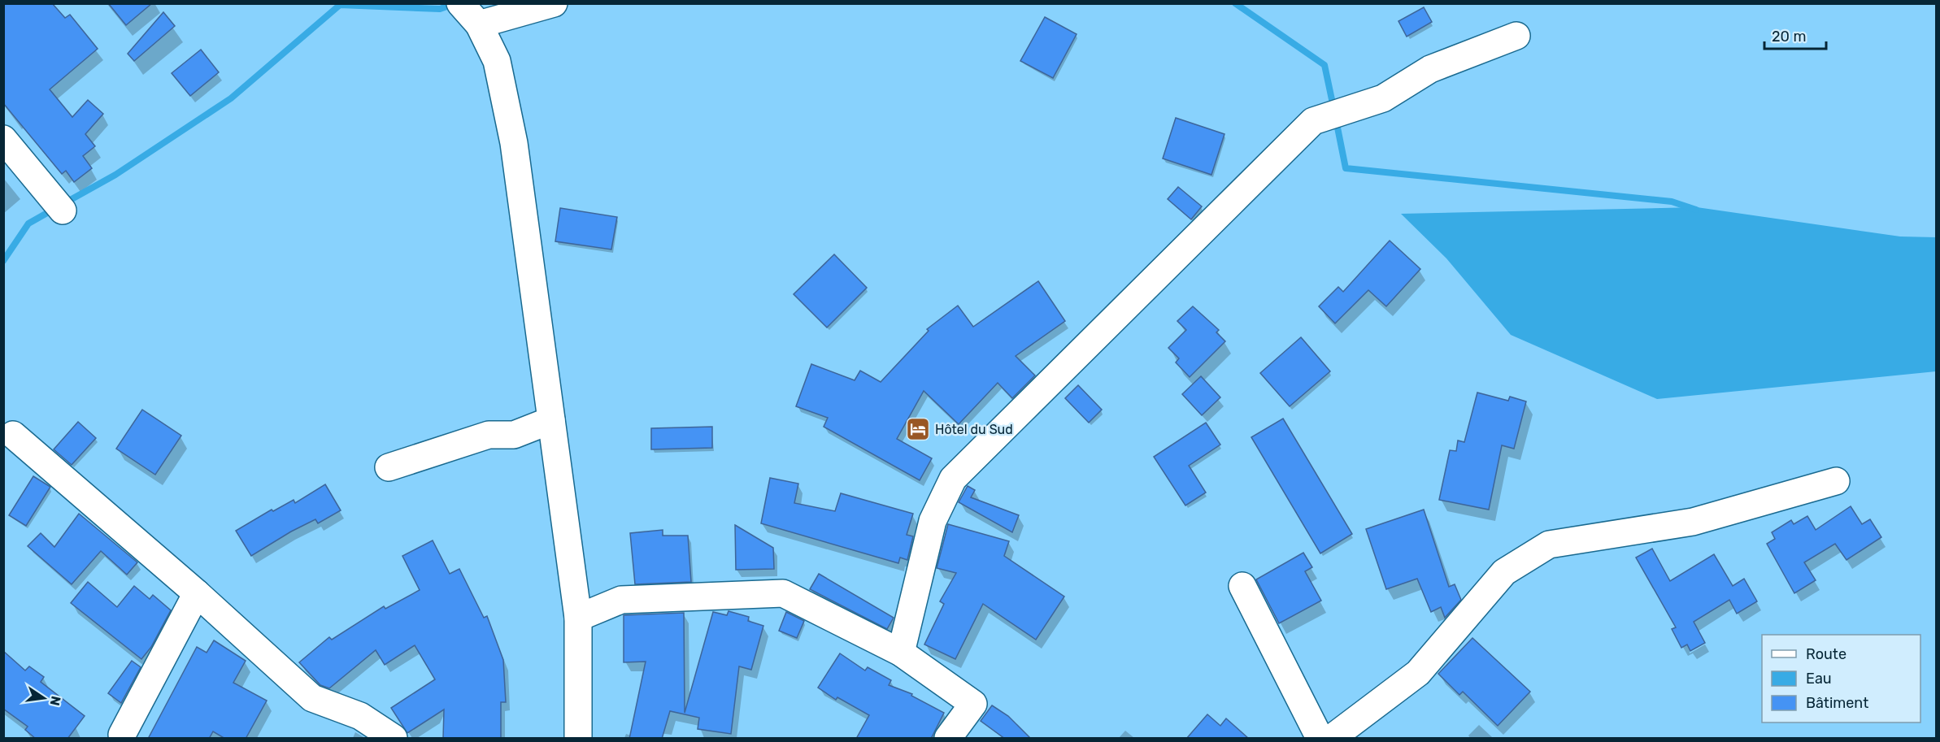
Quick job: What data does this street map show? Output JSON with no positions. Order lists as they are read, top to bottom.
{
  "places": {
    "hotel": ["Hôtel du Sud"]
  },
  "legend": ["Route", "Eau", "Bâtiment"],
  "scale_bar": "20 m",
  "north": "right"
}
